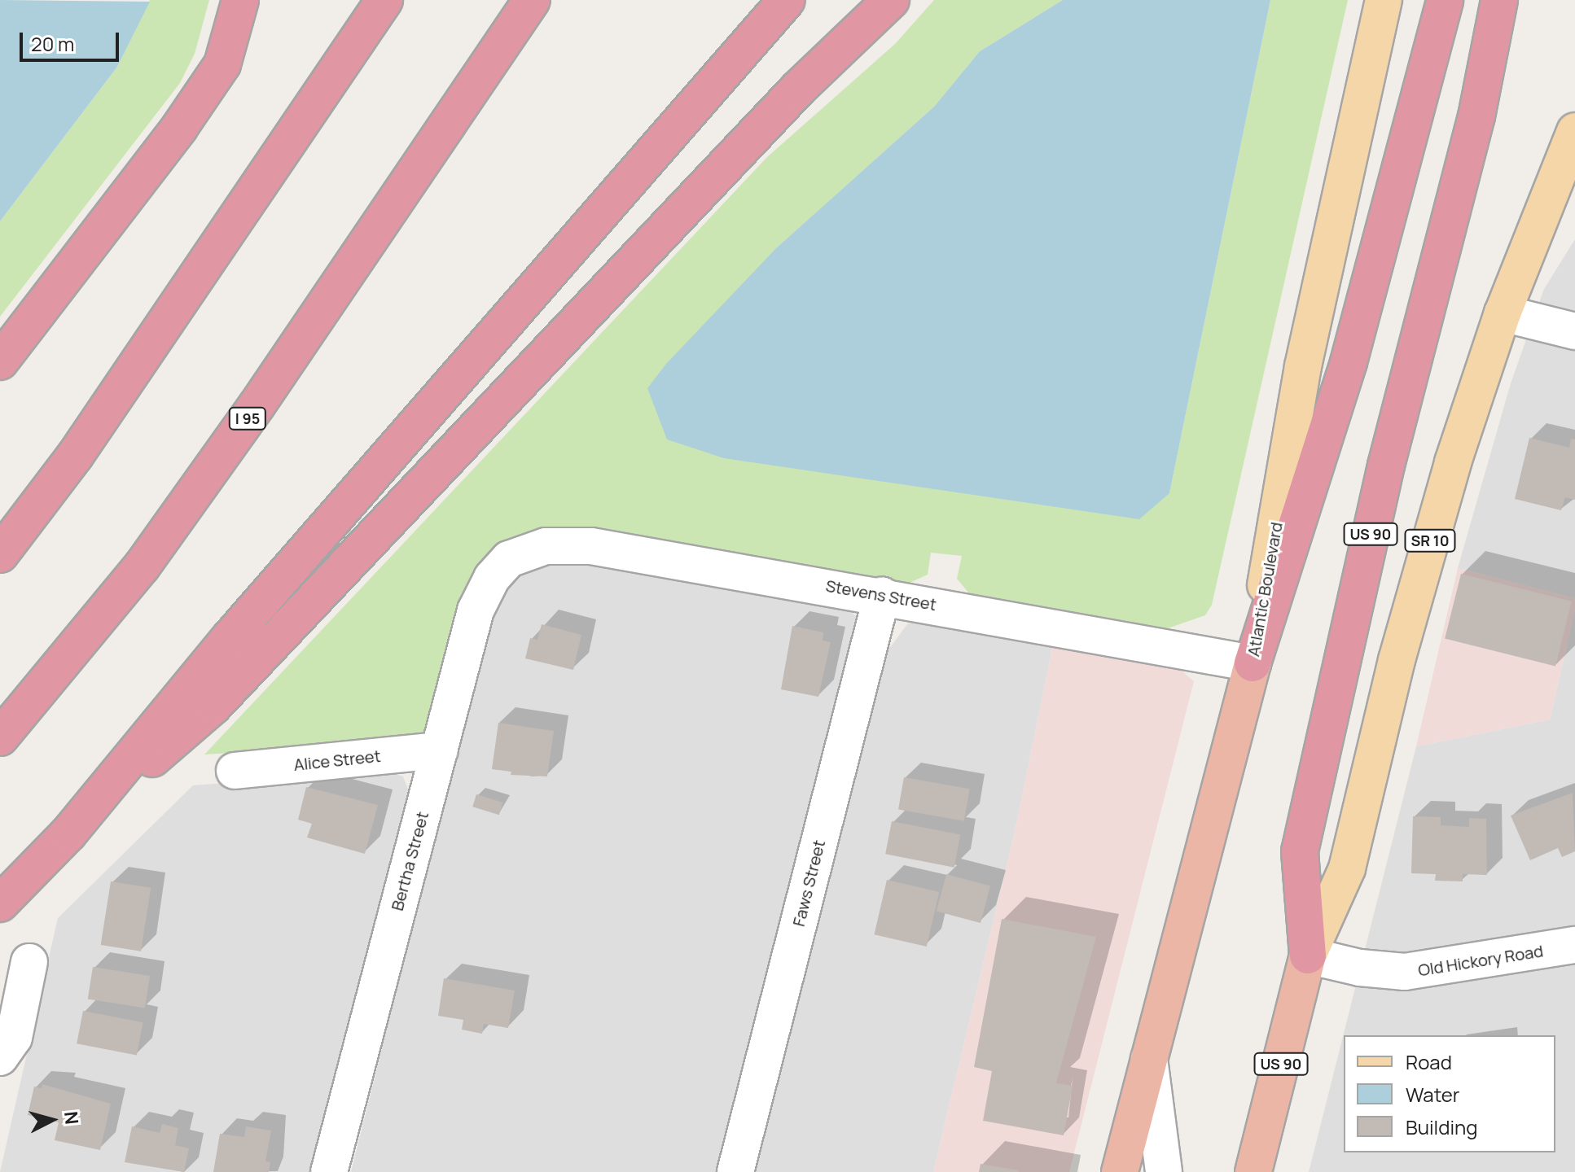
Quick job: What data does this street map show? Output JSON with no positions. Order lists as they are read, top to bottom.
{
  "streets": {
    "highway": ["I 95", "US 90", "Atlantic Boulevard"],
    "main road": ["SR 10"],
    "street": [
      "Stevens Street",
      "Alice Street",
      "Bertha Street",
      "Faws Street",
      "Old Hickory Road"
    ]
  },
  "crossings": [
    ["US 90", "SR 10"],
    ["US 90", "Old Hickory Road"],
    ["SR 10", "Old Hickory Road"],
    ["Atlantic Boulevard", "Stevens Street"],
    ["Stevens Street", "Bertha Street"],
    ["Stevens Street", "Faws Street"],
    ["Alice Street", "Bertha Street"]
  ],
  "legend": ["Road", "Water", "Building"],
  "scale_bar": "20 m",
  "north": "right"
}
